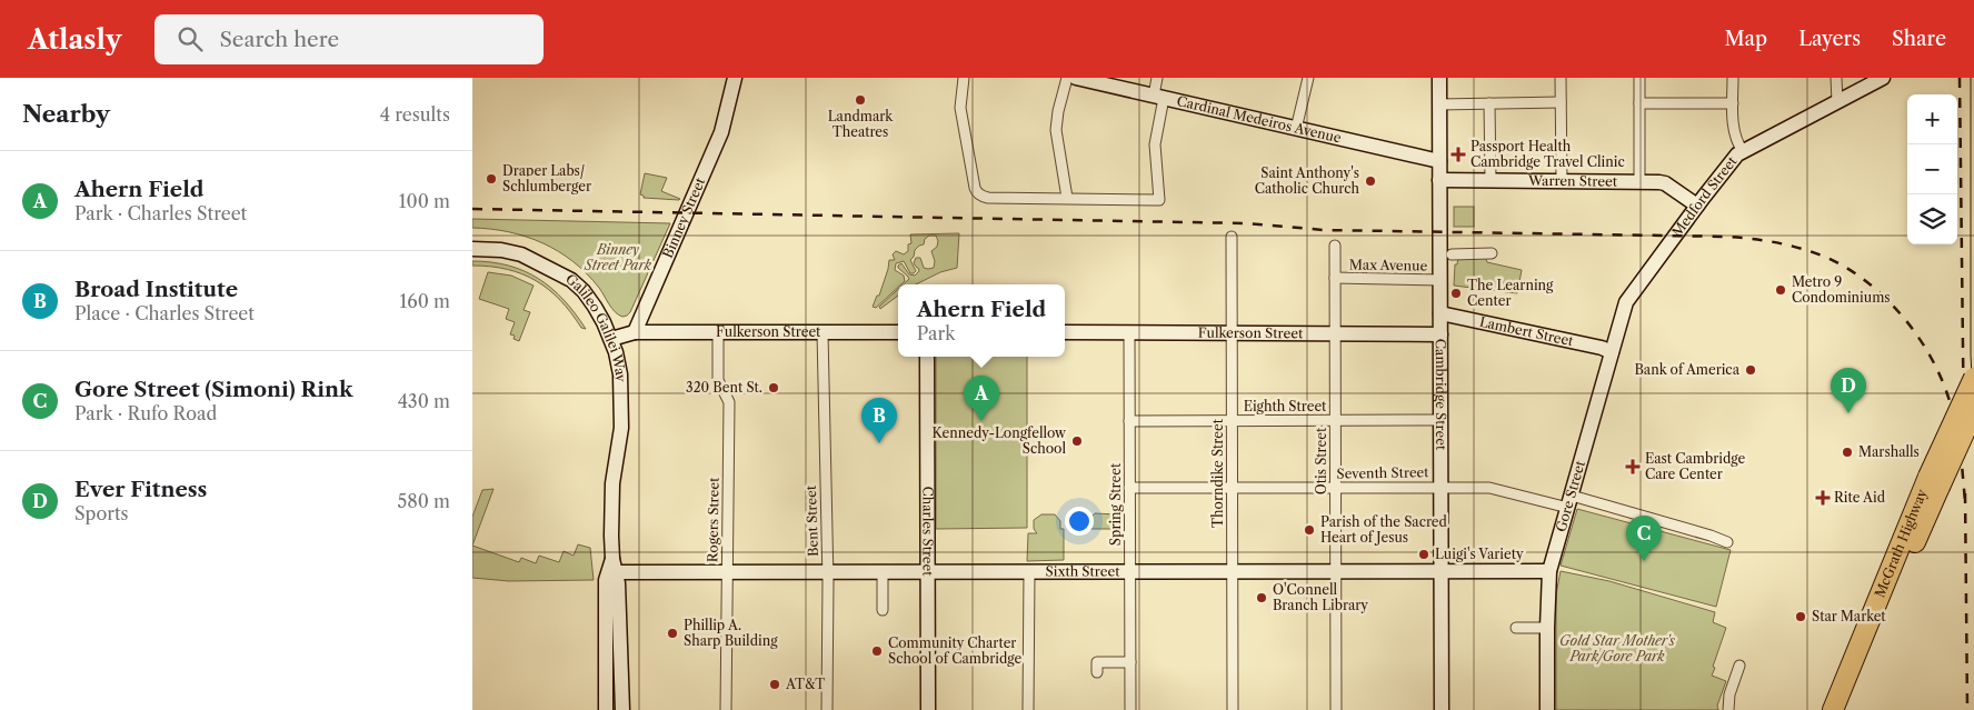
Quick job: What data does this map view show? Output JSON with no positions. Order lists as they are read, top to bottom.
{
  "streets": {
    "highway": ["McGrath Highway"],
    "main road": [
      "Cardinal Medeiros Avenue",
      "Warren Street",
      "Medford Street",
      "Binney Street",
      "Galileo Galilei Way",
      "Fulkerson Street",
      "Lambert Street",
      "Cambridge Street",
      "Gore Street",
      "Charles Street",
      "Sixth Street"
    ],
    "street": [
      "Max Avenue",
      "Eighth Street",
      "Otis Street",
      "Thorndike Street",
      "Seventh Street",
      "Spring Street",
      "Rogers Street",
      "Bent Street"
    ]
  },
  "crossings": [
    ["Cardinal Medeiros Avenue", "Cambridge Street"],
    ["Warren Street", "Medford Street"],
    ["Warren Street", "Cambridge Street"],
    ["Medford Street", "Gore Street"],
    ["Binney Street", "Fulkerson Street"],
    ["Max Avenue", "Cambridge Street"],
    ["Max Avenue", "Otis Street"],
    ["Fulkerson Street", "Cambridge Street"],
    ["Fulkerson Street", "Otis Street"],
    ["Fulkerson Street", "Thorndike Street"],
    ["Fulkerson Street", "Spring Street"],
    ["Fulkerson Street", "Rogers Street"],
    ["Fulkerson Street", "Bent Street"],
    ["Lambert Street", "Cambridge Street"],
    ["Lambert Street", "Gore Street"],
    ["Cambridge Street", "Eighth Street"],
    ["Cambridge Street", "Seventh Street"],
    ["Cambridge Street", "Sixth Street"],
    ["Eighth Street", "Otis Street"],
    ["Eighth Street", "Thorndike Street"],
    ["Eighth Street", "Spring Street"],
    ["Otis Street", "Seventh Street"],
    ["Otis Street", "Sixth Street"],
    ["Thorndike Street", "Seventh Street"],
    ["Thorndike Street", "Sixth Street"],
    ["Seventh Street", "Gore Street"],
    ["Seventh Street", "Spring Street"],
    ["Gore Street", "Sixth Street"],
    ["Spring Street", "Sixth Street"],
    ["Rogers Street", "Sixth Street"],
    ["Bent Street", "Sixth Street"],
    ["Charles Street", "Sixth Street"]
  ],
  "parks": ["Binney Street Park", "Gold Star Mother's Park/Gore Park"],
  "places": {
    "other": [
      "Landmark Theatres",
      "Draper Labs/ Schlumberger",
      "Saint Anthony's Catholic Church",
      "Metro 9 Condominiums",
      "The Learning Center",
      "Bank of America",
      "320 Bent St.",
      "Kennedy-Longfellow School",
      "Marshalls",
      "Parish of the Sacred Heart of Jesus",
      "Luigi's Variety",
      "O'Connell Branch Library",
      "Star Market",
      "Phillip A. Sharp Building",
      "Community Charter School of Cambridge",
      "AT&T"
    ],
    "health": ["Passport Health Cambridge Travel Clinic", "East Cambridge Care Center", "Rite Aid"]
  },
  "page": {
    "header": "Atlasly",
    "search": "Search here",
    "nav": ["Map", "Layers", "Share"],
    "heading": ["Nearby", "4 results"],
    "map_buttons": ["+", "−"],
    "list": [
      {
        "mark": "A",
        "name": "Ahern Field",
        "note": "Park · Charles Street",
        "value": "100 m"
      },
      {
        "mark": "B",
        "name": "Broad Institute",
        "note": "Place · Charles Street",
        "value": "160 m"
      },
      {
        "mark": "C",
        "name": "Gore Street (Simoni) Rink",
        "note": "Park · Rufo Road",
        "value": "430 m"
      },
      {
        "mark": "D",
        "name": "Ever Fitness",
        "note": "Sports",
        "value": "580 m"
      }
    ],
    "popup": ["Ahern Field", "Park"],
    "pins": [
      "D",
      "A",
      "B",
      "C"
    ]
  }
}
